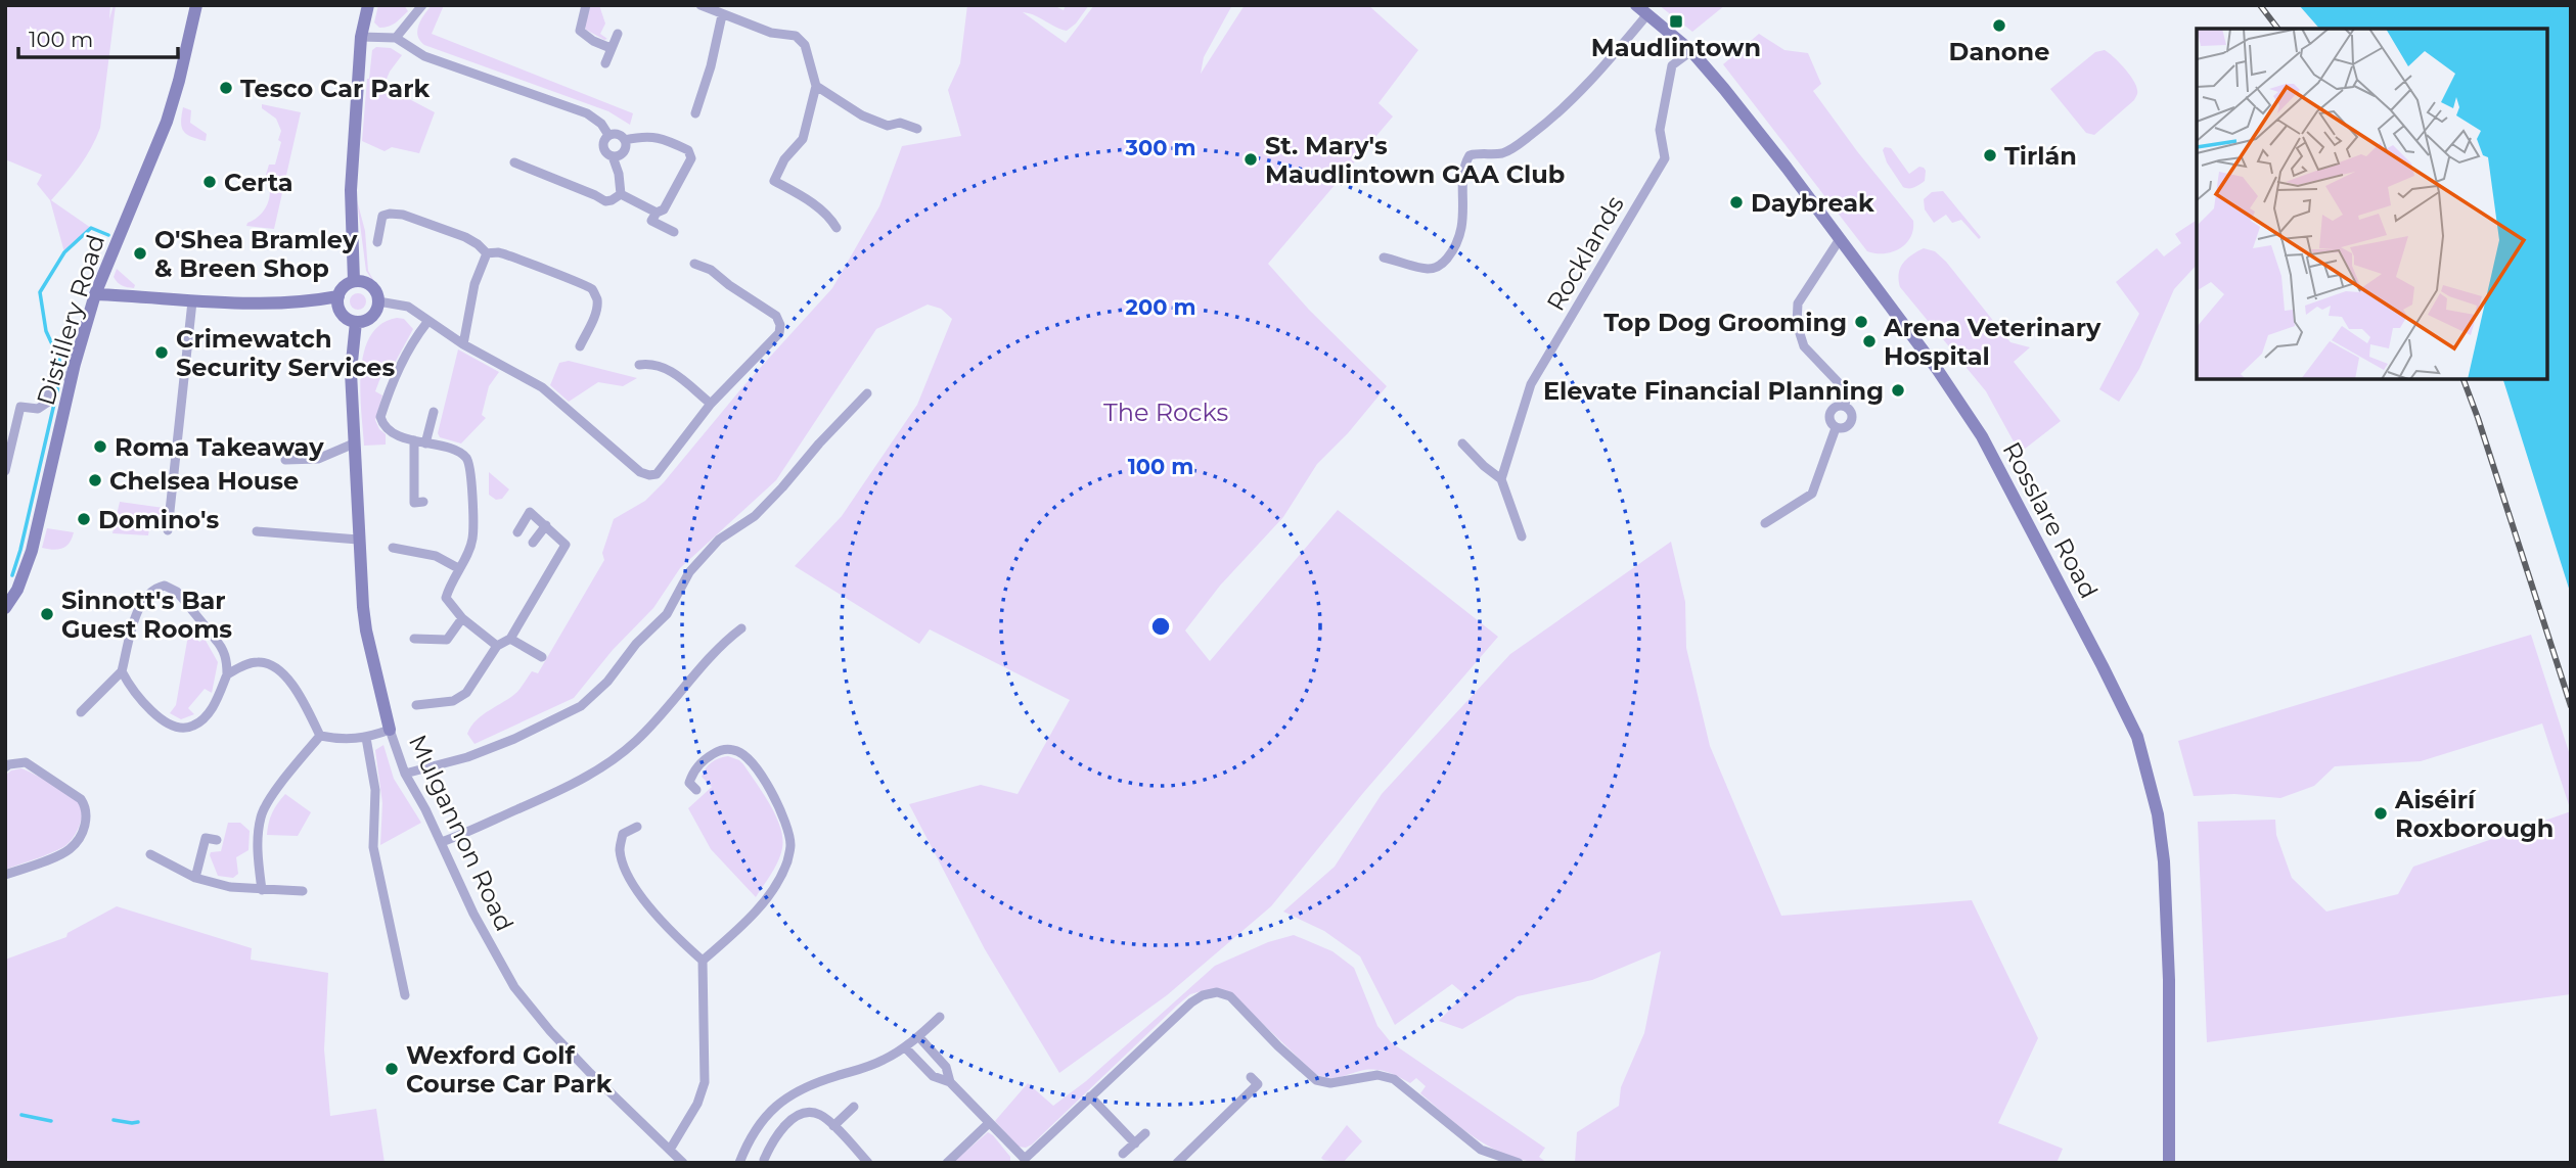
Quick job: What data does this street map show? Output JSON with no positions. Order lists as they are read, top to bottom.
{
  "streets": {
    "main road": ["Distillery Road", "Rosslare Road", "Mulgannon Road"],
    "street": ["Rocklands"]
  },
  "crossings": [
    ["Rocklands", "Rosslare Road"]
  ],
  "parks": ["The Rocks"],
  "places": {
    "transit": ["Maudlintown"],
    "other": [
      "Danone",
      "Tesco Car Park",
      "Tirlán",
      "St. Mary's Maudlintown GAA Club",
      "Certa",
      "Daybreak",
      "O'Shea Bramley & Breen Shop",
      "Top Dog Grooming",
      "Arena Veterinary Hospital",
      "Crimewatch Security Services",
      "Elevate Financial Planning",
      "Roma Takeaway",
      "Chelsea House",
      "Domino's",
      "Sinnott's Bar Guest Rooms",
      "Aiséirí Roxborough",
      "Wexford Golf Course Car Park"
    ]
  },
  "scale_bar": "100 m",
  "rings": ["300 m", "200 m", "100 m"]
}
